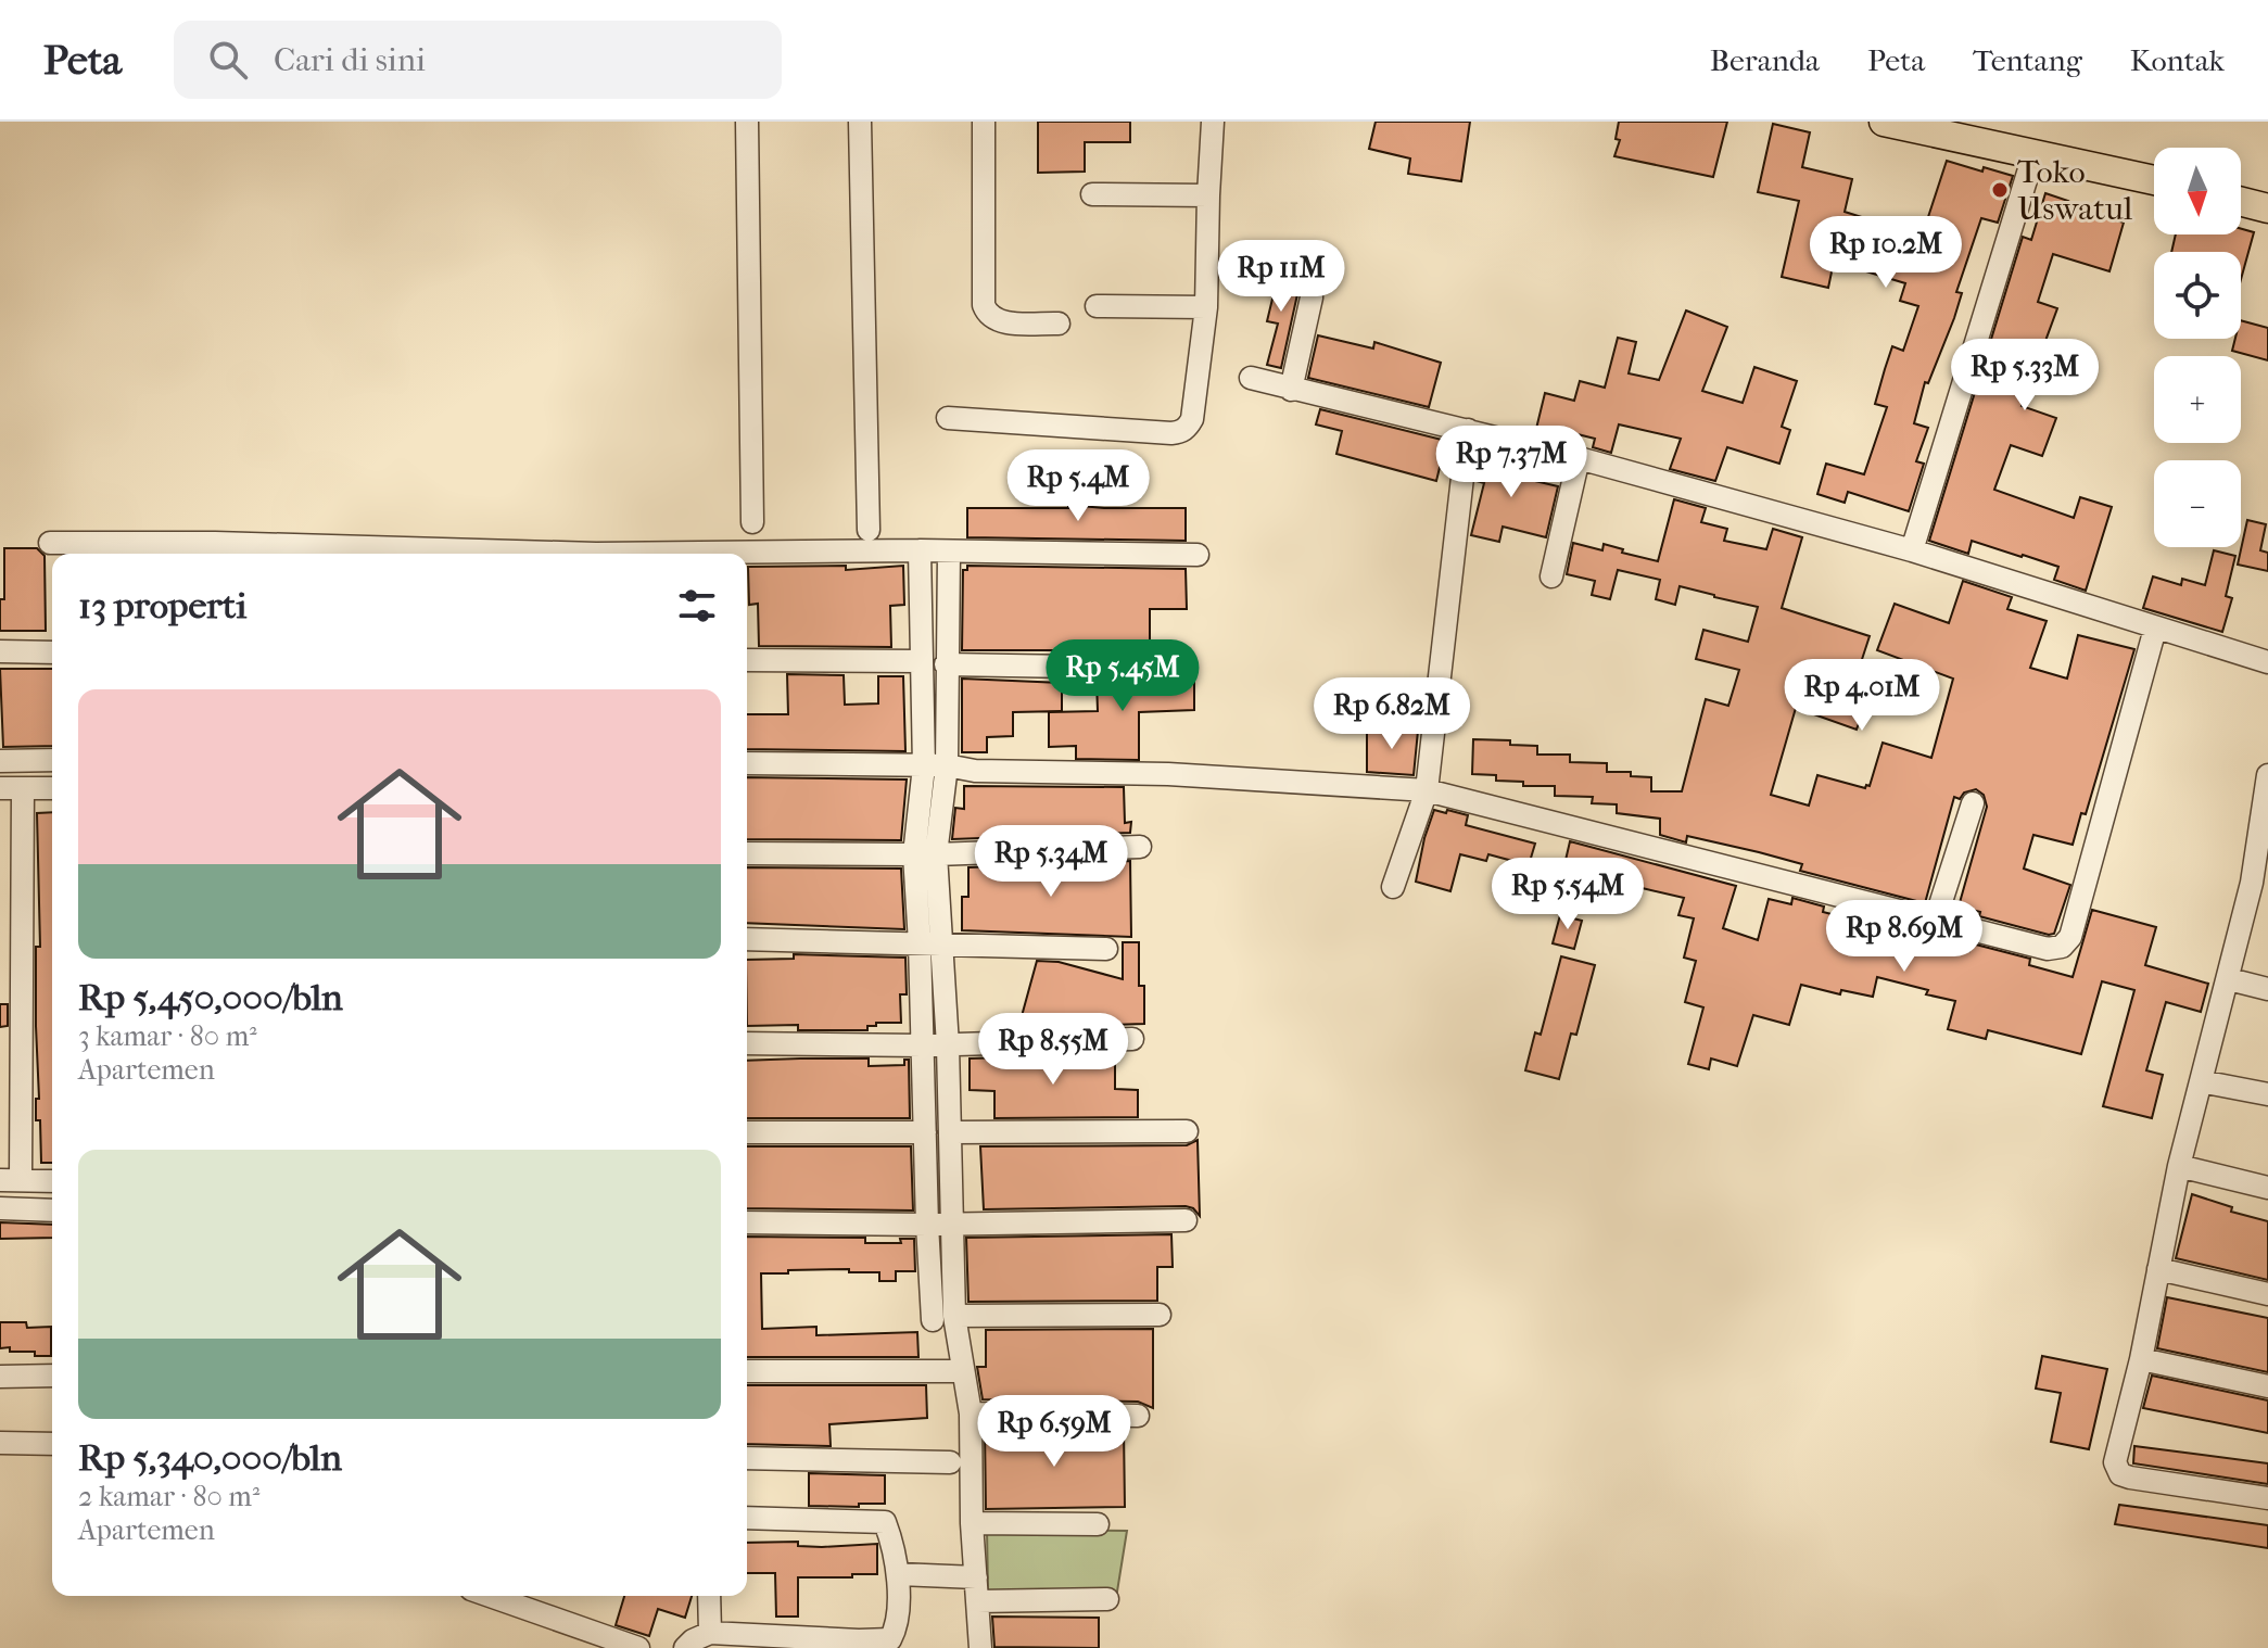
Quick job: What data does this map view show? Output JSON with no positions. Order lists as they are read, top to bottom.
{
  "places": ["Toko Uswatul"],
  "north": "bottom",
  "page": {
    "header": "Peta",
    "search": "Cari di sini",
    "nav": [
      "Beranda",
      "Peta",
      "Tentang",
      "Kontak"
    ],
    "map_buttons": ["+", "−"],
    "price": [
      "Rp 10.2M",
      "Rp 11M",
      "Rp 5.33M",
      "Rp 7.37M",
      "Rp 5.4M",
      "Rp 5.45M",
      "Rp 4.01M",
      "Rp 6.82M",
      "Rp 5.34M",
      "Rp 5.54M",
      "Rp 8.69M",
      "Rp 8.55M",
      "Rp 6.59M"
    ],
    "heading": "13 properti",
    "list": [
      {
        "name": "Rp 5,450,000/bln",
        "note": "3 kamar · 80 m² · Apartemen"
      },
      {
        "name": "Rp 5,340,000/bln",
        "note": "2 kamar · 80 m² · Apartemen"
      }
    ]
  }
}
